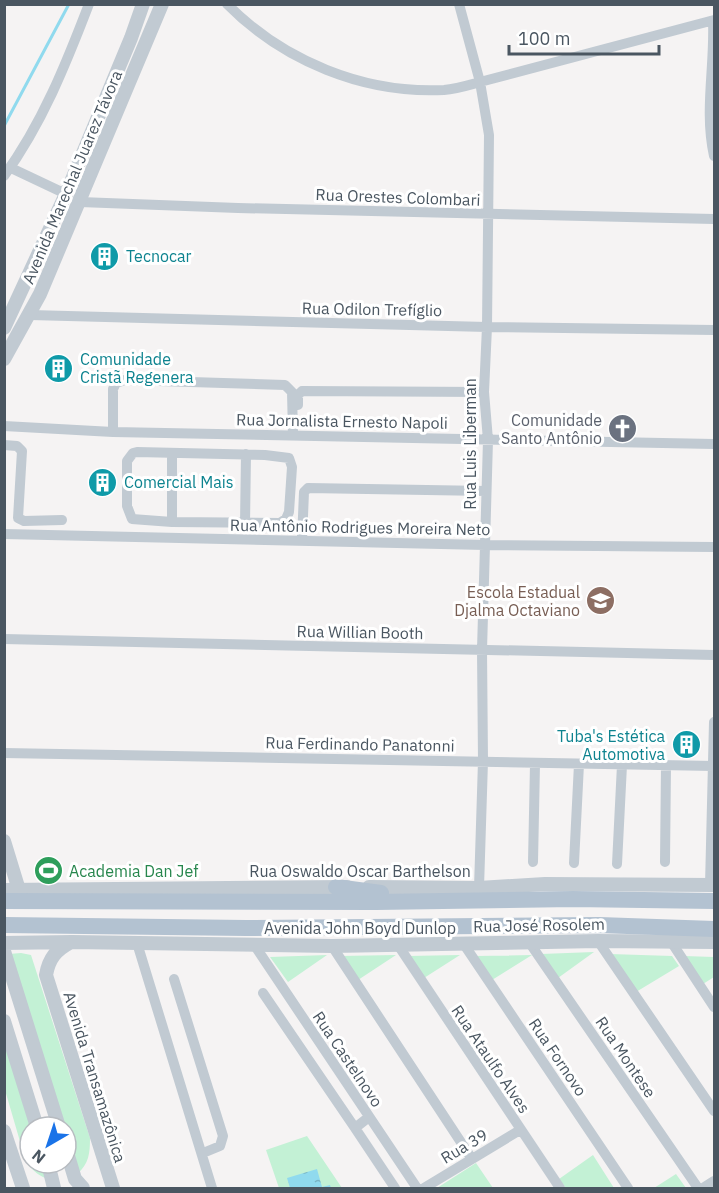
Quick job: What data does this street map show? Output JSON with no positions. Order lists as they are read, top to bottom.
{
  "streets": {
    "main road": ["Avenida John Boyd Dunlop"],
    "street": [
      "Avenida Marechal Juarez Távora",
      "Rua Orestes Colombari",
      "Rua Odilon Trefíglio",
      "Rua Jornalista Ernesto Napoli",
      "Rua Luis Liberman",
      "Rua Antônio Rodrigues Moreira Neto",
      "Rua Willian Booth",
      "Rua Ferdinando Panatonni",
      "Rua Oswaldo Oscar Barthelson",
      "Rua José Rosolem",
      "Rua Fornovo",
      "Rua Montese",
      "Rua Castelnovo",
      "Rua Ataulfo Alves",
      "Avenida Transamazônica",
      "Rua 39"
    ]
  },
  "crossings": [
    ["Avenida Marechal Juarez Távora", "Rua Orestes Colombari"],
    ["Avenida Marechal Juarez Távora", "Rua Odilon Trefíglio"],
    ["Rua Orestes Colombari", "Rua Luis Liberman"],
    ["Rua Odilon Trefíglio", "Rua Luis Liberman"],
    ["Rua Jornalista Ernesto Napoli", "Rua Luis Liberman"],
    ["Rua Luis Liberman", "Rua Antônio Rodrigues Moreira Neto"],
    ["Rua Luis Liberman", "Rua Willian Booth"],
    ["Rua Luis Liberman", "Rua Ferdinando Panatonni"],
    ["Rua Luis Liberman", "Rua Oswaldo Oscar Barthelson"],
    ["Rua Oswaldo Oscar Barthelson", "Avenida John Boyd Dunlop"],
    ["Rua José Rosolem", "Rua Fornovo"],
    ["Rua José Rosolem", "Rua Montese"],
    ["Rua José Rosolem", "Rua Castelnovo"],
    ["Rua José Rosolem", "Rua Ataulfo Alves"],
    ["Rua José Rosolem", "Avenida Transamazônica"],
    ["Rua Ataulfo Alves", "Rua 39"]
  ],
  "places": {
    "building": [
      "Tecnocar",
      "Comunidade Cristã Regenera",
      "Comercial Mais",
      "Tuba's Estética Automotiva"
    ],
    "church": ["Comunidade Santo Antônio"],
    "school or university": ["Escola Estadual Djalma Octaviano"],
    "sports": ["Academia Dan Jef"]
  },
  "scale_bar": "100 m",
  "north": "bottom left"
}
